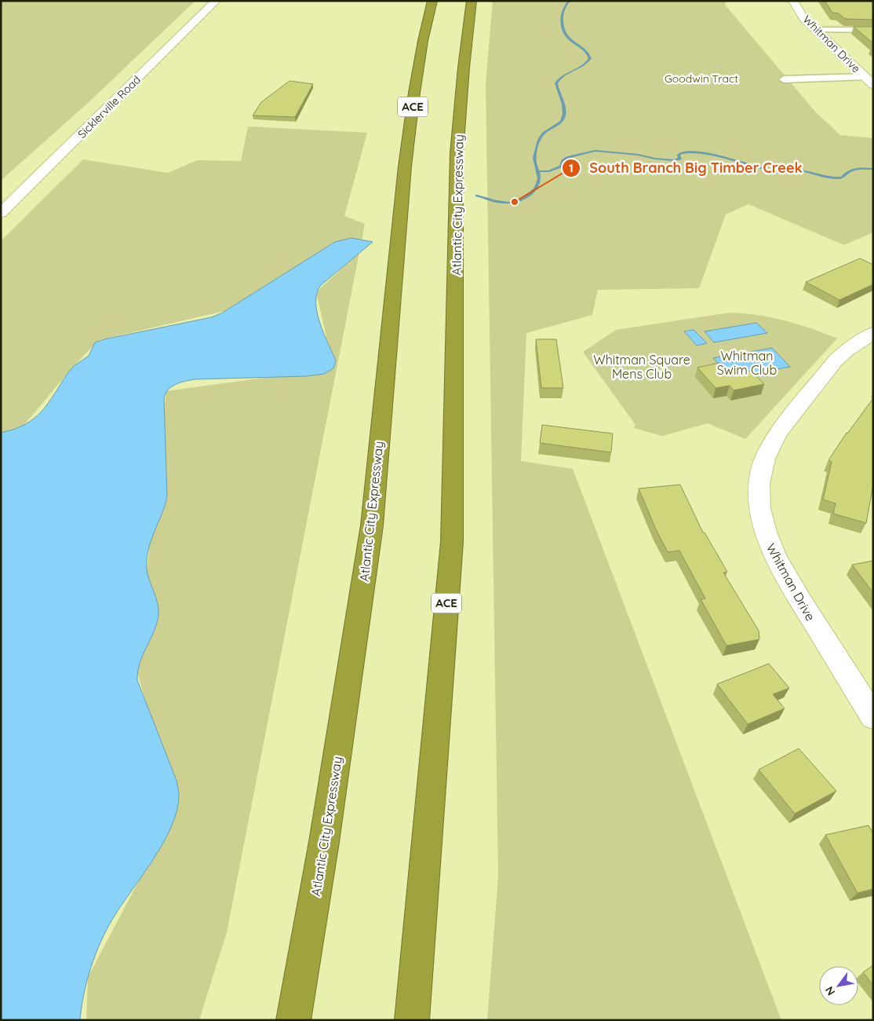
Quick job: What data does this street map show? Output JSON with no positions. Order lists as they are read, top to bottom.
{
  "streets": {
    "highway": ["ACE", "Atlantic City Expressway"],
    "street": ["Whitman Drive", "Sicklerville Road"]
  },
  "parks": ["Goodwin Tract", "Whitman Swim Club", "Whitman Square Mens Club"],
  "places": ["South Branch Big Timber Creek"],
  "north": "bottom left"
}
